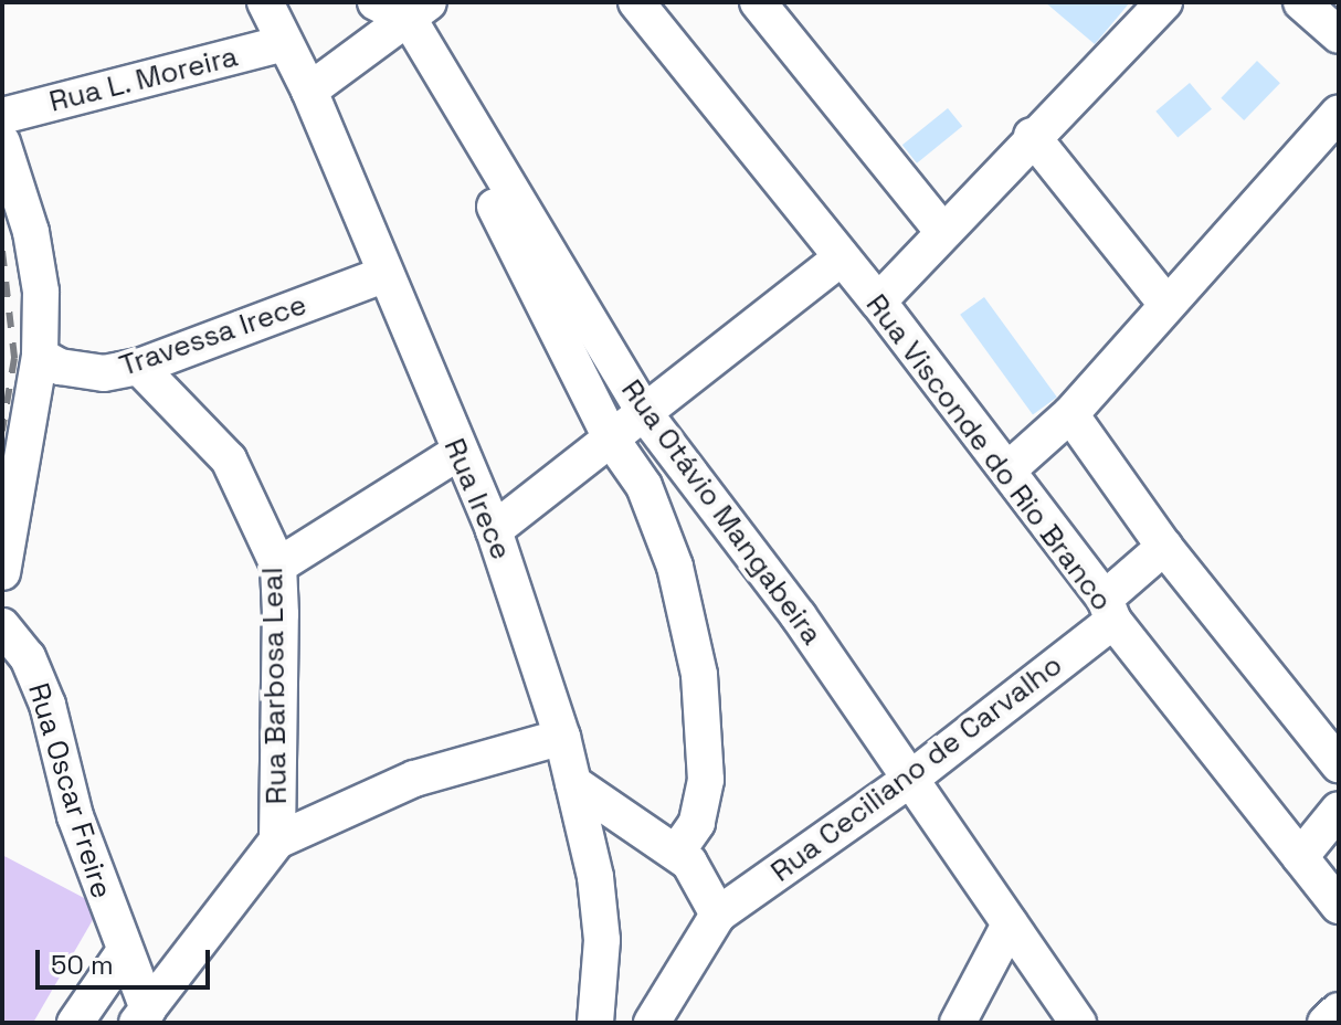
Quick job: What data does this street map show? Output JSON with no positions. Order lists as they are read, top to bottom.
{
  "streets": {
    "street": [
      "Rua L. Moreira",
      "Travessa Irece",
      "Rua Visconde do Rio Branco",
      "Rua Irece",
      "Rua Otávio Mangabeira",
      "Rua Barbosa Leal",
      "Rua Ceciliano de Carvalho",
      "Rua Oscar Freire"
    ]
  },
  "crossings": [
    ["Rua L. Moreira", "Rua Irece"],
    ["Travessa Irece", "Rua Irece"],
    ["Travessa Irece", "Rua Barbosa Leal"],
    ["Rua Visconde do Rio Branco", "Rua Ceciliano de Carvalho"],
    ["Rua Otávio Mangabeira", "Rua Ceciliano de Carvalho"],
    ["Rua Barbosa Leal", "Rua Oscar Freire"]
  ],
  "scale_bar": "50 m"
}
